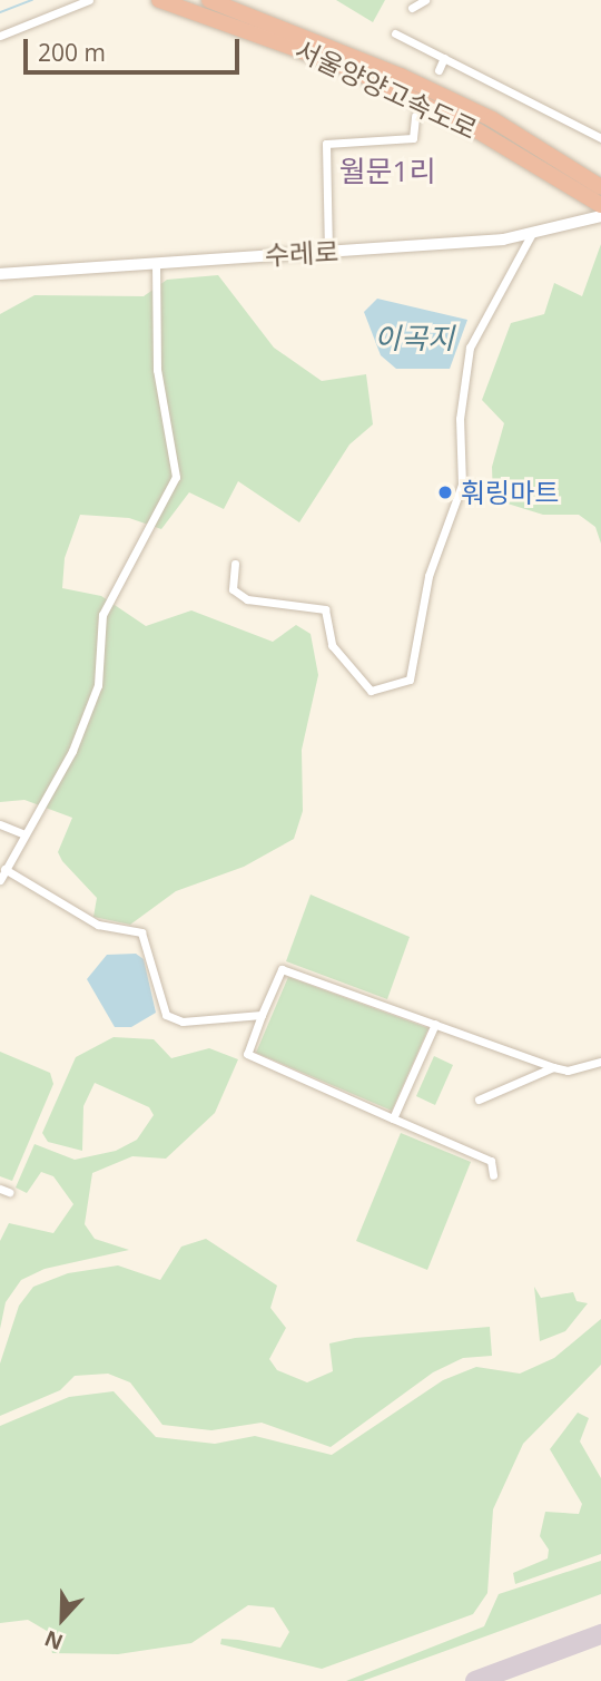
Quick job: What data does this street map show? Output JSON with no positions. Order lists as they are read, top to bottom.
{
  "streets": {
    "highway": ["서울양양고속도로"],
    "main road": ["수레로"]
  },
  "crossings": [
    ["서울양양고속도로", "수레로"]
  ],
  "districts": ["월문1리"],
  "water": ["이곡지"],
  "places": ["훠링마트"],
  "scale_bar": "200 m",
  "north": "bottom"
}
